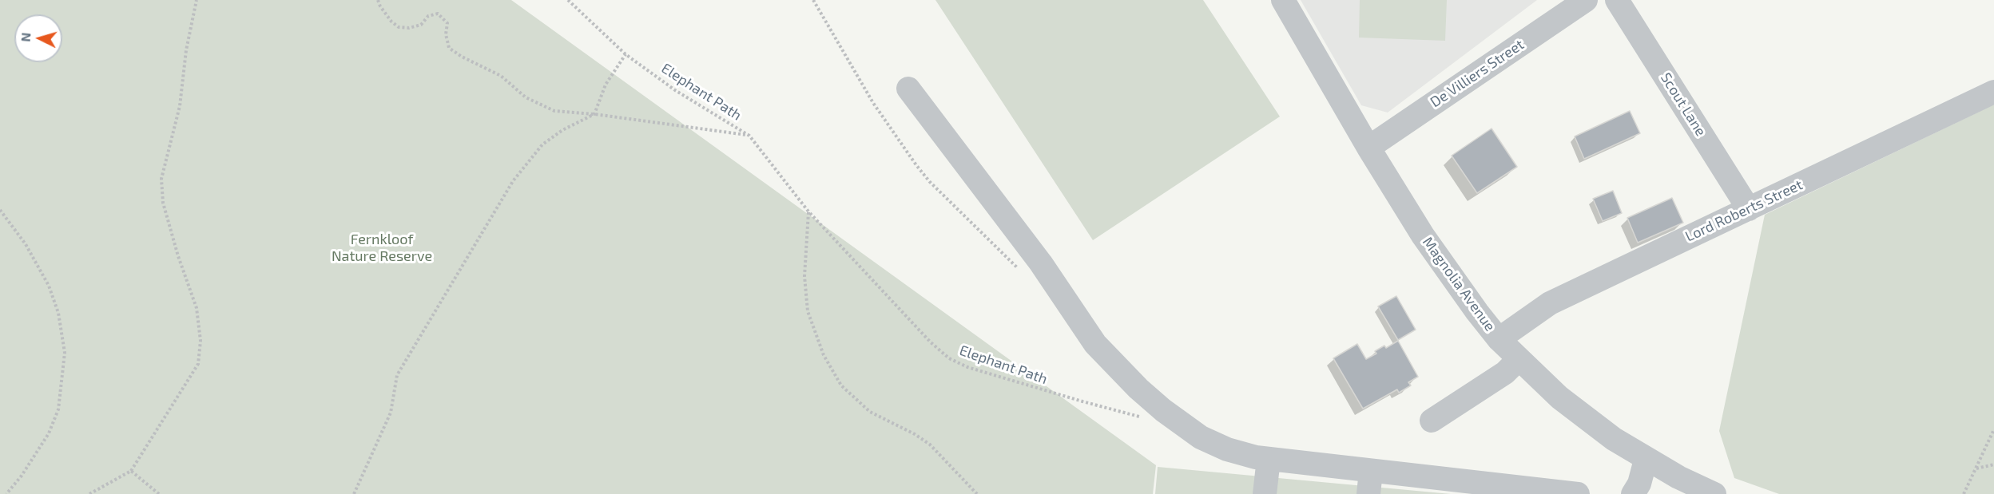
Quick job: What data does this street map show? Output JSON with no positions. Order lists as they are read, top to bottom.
{
  "streets": {
    "street": [
      "De Villiers Street",
      "Scout Lane",
      "Lord Roberts Street",
      "Magnolia Avenue"
    ],
    "path": ["Elephant Path"]
  },
  "crossings": [
    ["De Villiers Street", "Magnolia Avenue"],
    ["Scout Lane", "Lord Roberts Street"],
    ["Lord Roberts Street", "Magnolia Avenue"]
  ],
  "parks": ["Fernkloof Nature Reserve"],
  "north": "left"
}
